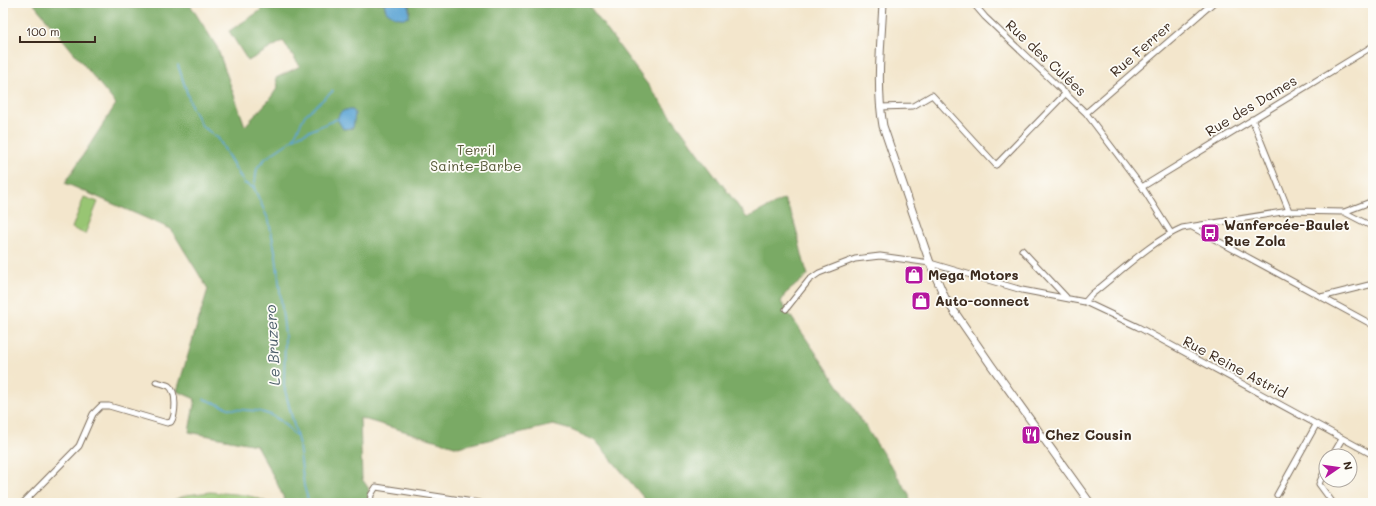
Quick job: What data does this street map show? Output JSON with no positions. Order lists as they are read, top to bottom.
{
  "streets": {
    "street": [
      "Rue Ferrer",
      "Rue des Culées",
      "Rue des Dames",
      "Rue Reine Astrid"
    ]
  },
  "crossings": [
    ["Rue Ferrer", "Rue des Culées"],
    ["Rue des Culées", "Rue des Dames"]
  ],
  "water": ["Le Bruzero"],
  "parks": ["Terril Sainte-Barbe"],
  "places": {
    "bus stop": ["Wanfercée-Baulet Rue Zola"],
    "shop": ["Mega Motors", "Auto-connect"],
    "restaurant": ["Chez Cousin"]
  },
  "scale_bar": "100 m",
  "north": "right"
}
